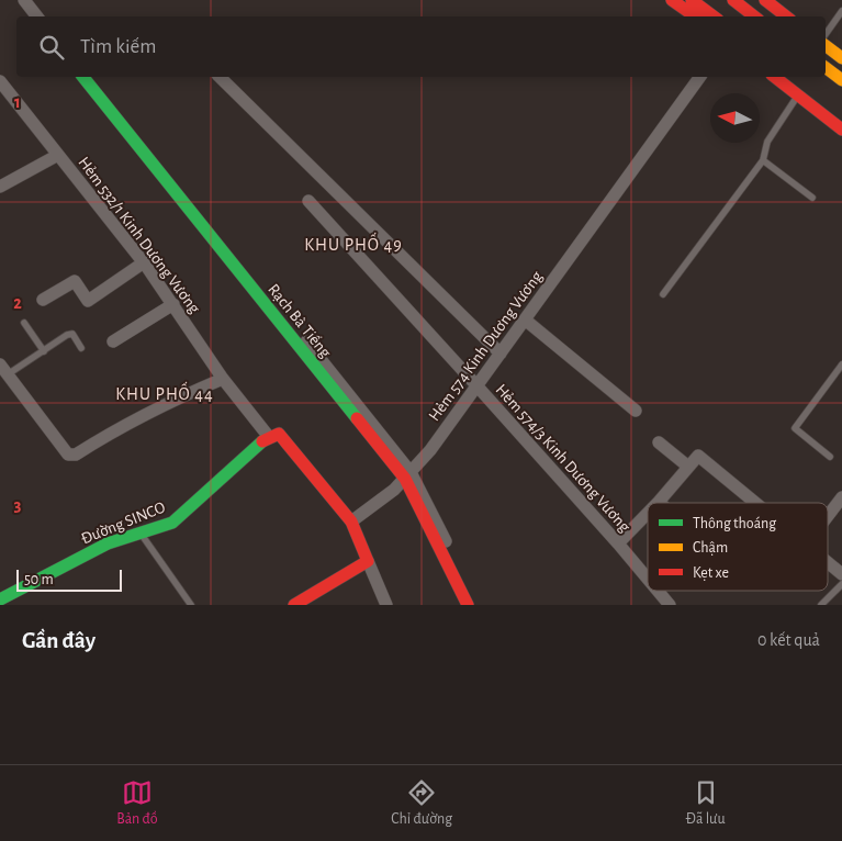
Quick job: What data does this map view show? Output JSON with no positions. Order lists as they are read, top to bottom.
{
  "streets": {
    "street": [
      "Hẻm 532/1 Kinh Dương Vương",
      "Rạch Bà Tiếng",
      "Hẻm 574 Kinh Dương Vương",
      "Hẻm 574/3 Kinh Dương Vương",
      "Đường SINCO"
    ]
  },
  "crossings": [
    ["Hẻm 532/1 Kinh Dương Vương", "Đường SINCO"],
    ["Rạch Bà Tiếng", "Hẻm 574 Kinh Dương Vương"],
    ["Hẻm 574 Kinh Dương Vương", "Hẻm 574/3 Kinh Dương Vương"]
  ],
  "districts": ["KHU PHỐ 49", "KHU PHỐ 44"],
  "legend": ["Thông thoáng", "Chậm", "Kẹt xe"],
  "scale_bar": "50 m",
  "north": "left",
  "page": {
    "search": "Tìm kiếm",
    "scale": "50 m",
    "heading": ["Gần đây", "0 kết quả"],
    "nav": ["Bản đồ", "Chỉ đường", "Đã lưu"]
  },
  "grid": {
    "rows": ["1", "2", "3"]
  }
}
